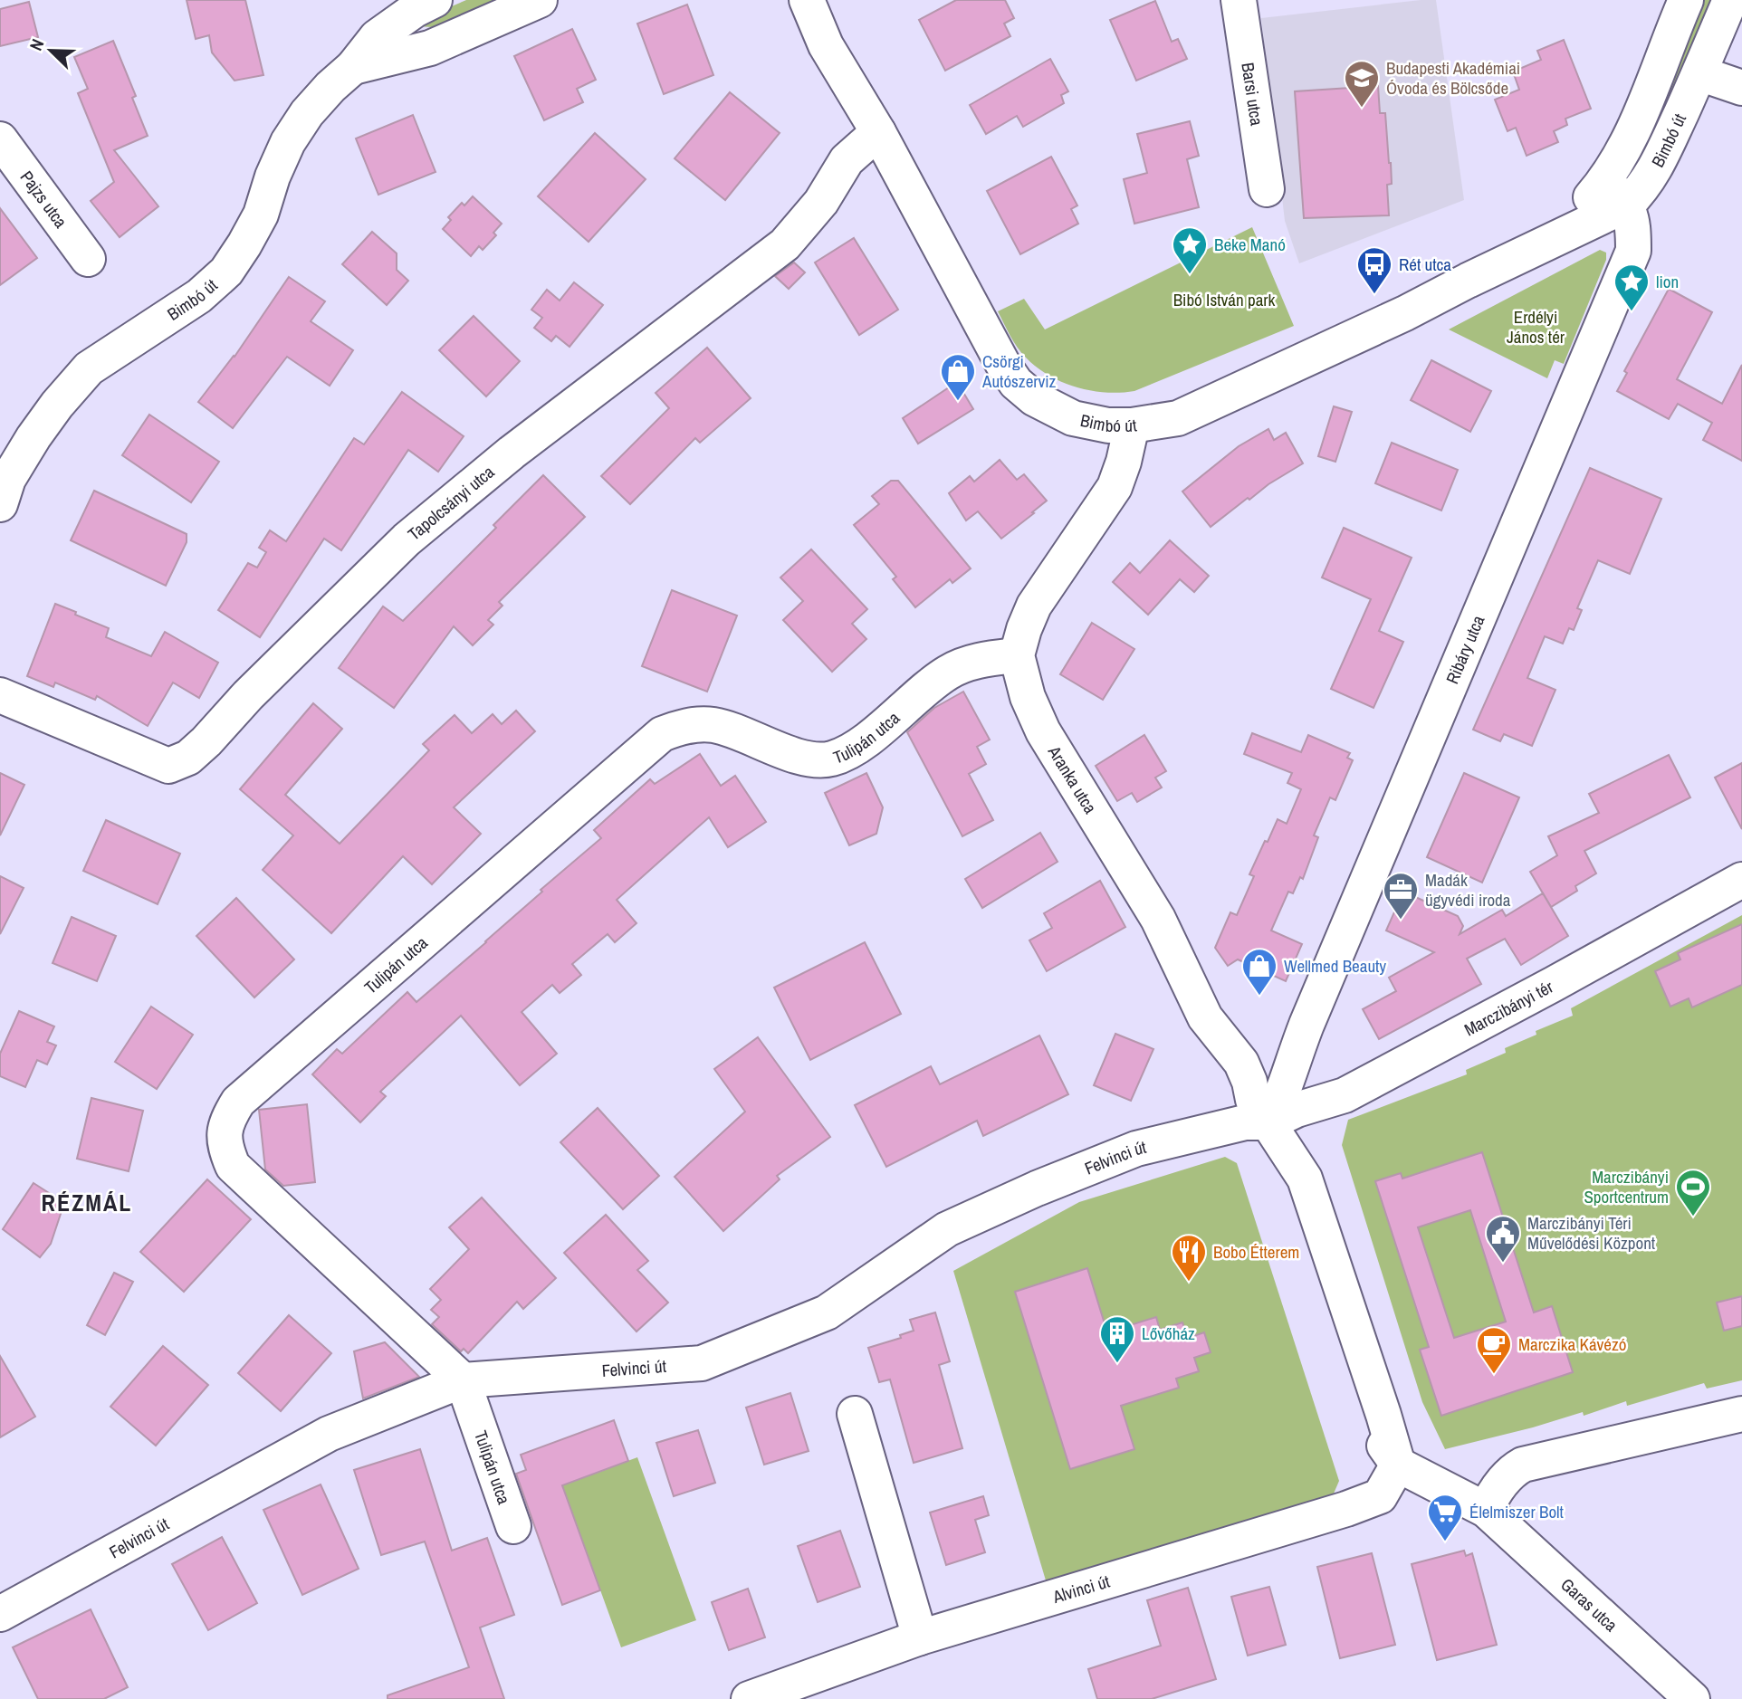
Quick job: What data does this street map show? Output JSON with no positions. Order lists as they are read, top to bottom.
{
  "streets": {
    "street": [
      "Barsi utca",
      "Bimbó út",
      "Pajzs utca",
      "Tapolcsányi utca",
      "Ribáry utca",
      "Tulipán utca",
      "Aranka utca",
      "Marczibányi tér",
      "Felvinci út",
      "Alvinci út",
      "Garas utca"
    ]
  },
  "crossings": [
    ["Bimbó út", "Tapolcsányi utca"],
    ["Bimbó út", "Ribáry utca"],
    ["Bimbó út", "Aranka utca"],
    ["Ribáry utca", "Aranka utca"],
    ["Ribáry utca", "Marczibányi tér"],
    ["Ribáry utca", "Felvinci út"],
    ["Tulipán utca", "Aranka utca"],
    ["Tulipán utca", "Felvinci út"],
    ["Aranka utca", "Marczibányi tér"],
    ["Aranka utca", "Felvinci út"],
    ["Marczibányi tér", "Felvinci út"]
  ],
  "districts": ["RÉZMÁL"],
  "parks": ["Bibó István park", "Erdélyi János tér"],
  "places": {
    "school or university": ["Budapesti Akadémiai Óvoda és Bölcsőde"],
    "place": ["Beke Manó", "lion"],
    "bus stop": ["Rét utca"],
    "shop": ["Csörgi Autószerviz", "Wellmed Beauty"],
    "office": ["Madák ügyvédi iroda"],
    "sports": ["Marczibányi Sportcentrum"],
    "public building": ["Marczibányi Téri Művelődési Központ"],
    "restaurant": ["Bobo Étterem"],
    "building": ["Lővőház"],
    "cafe": ["Marczika Kávézó"],
    "supermarket": ["Élelmiszer Bolt"]
  },
  "north": "top left"
}
